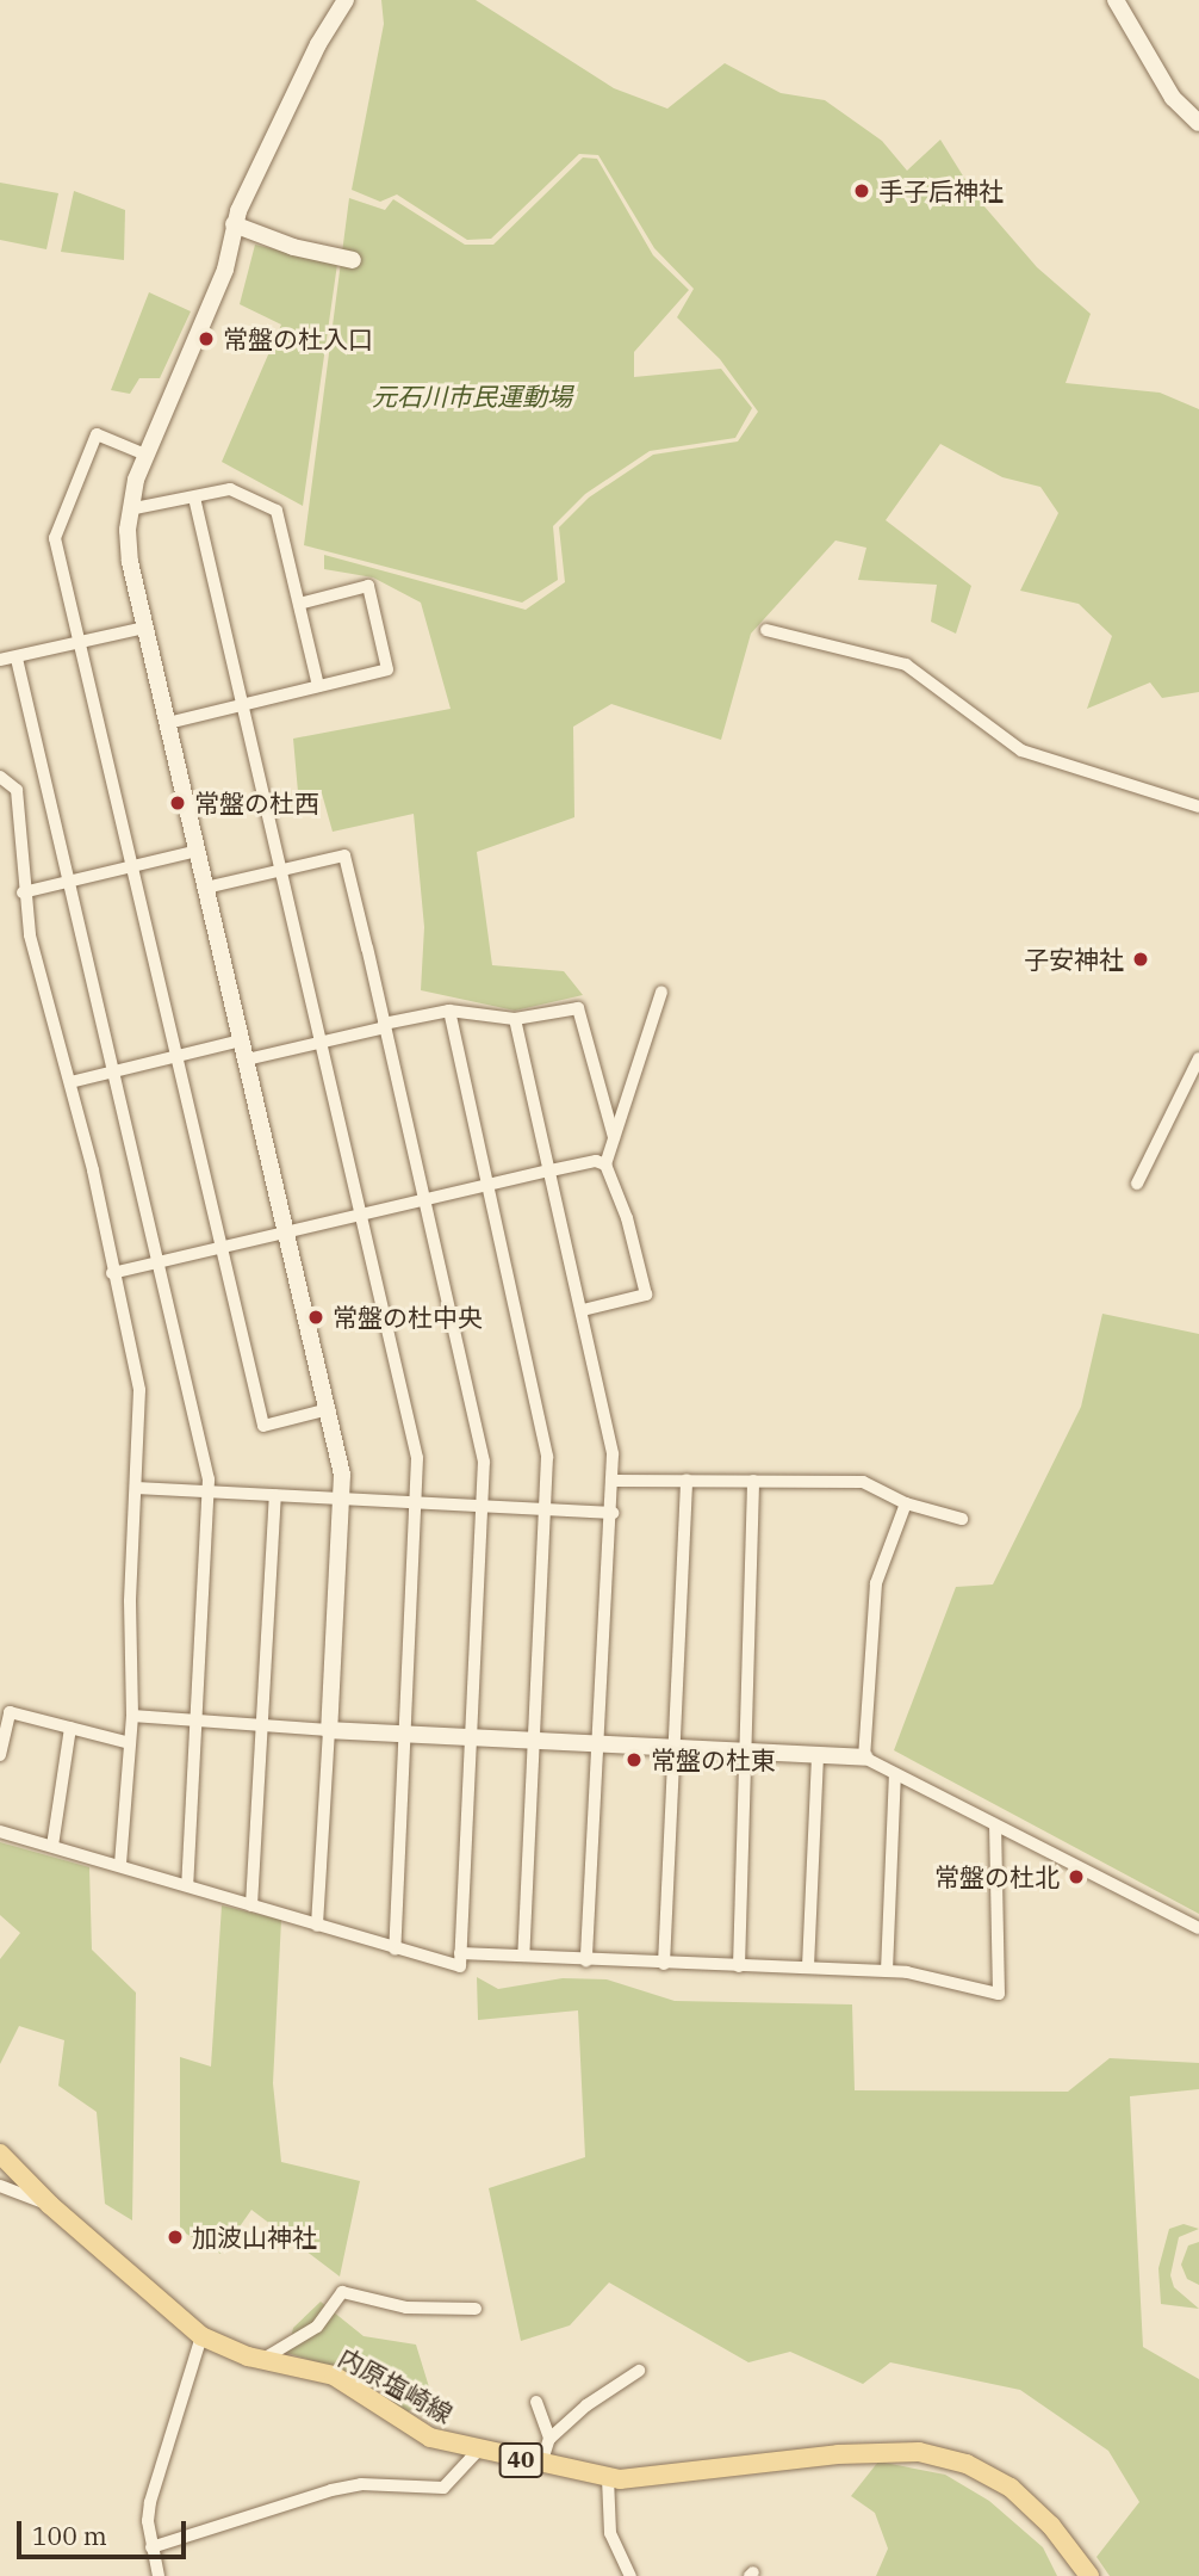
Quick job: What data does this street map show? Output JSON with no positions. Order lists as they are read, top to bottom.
{
  "streets": {
    "main road": ["内原塩崎線", "40"]
  },
  "parks": ["元石川市民運動場"],
  "places": [
    "手子后神社",
    "常盤の杜入口",
    "常盤の杜西",
    "子安神社",
    "常盤の杜中央",
    "常盤の杜東",
    "常盤の杜北",
    "加波山神社"
  ],
  "scale_bar": "100 m"
}
